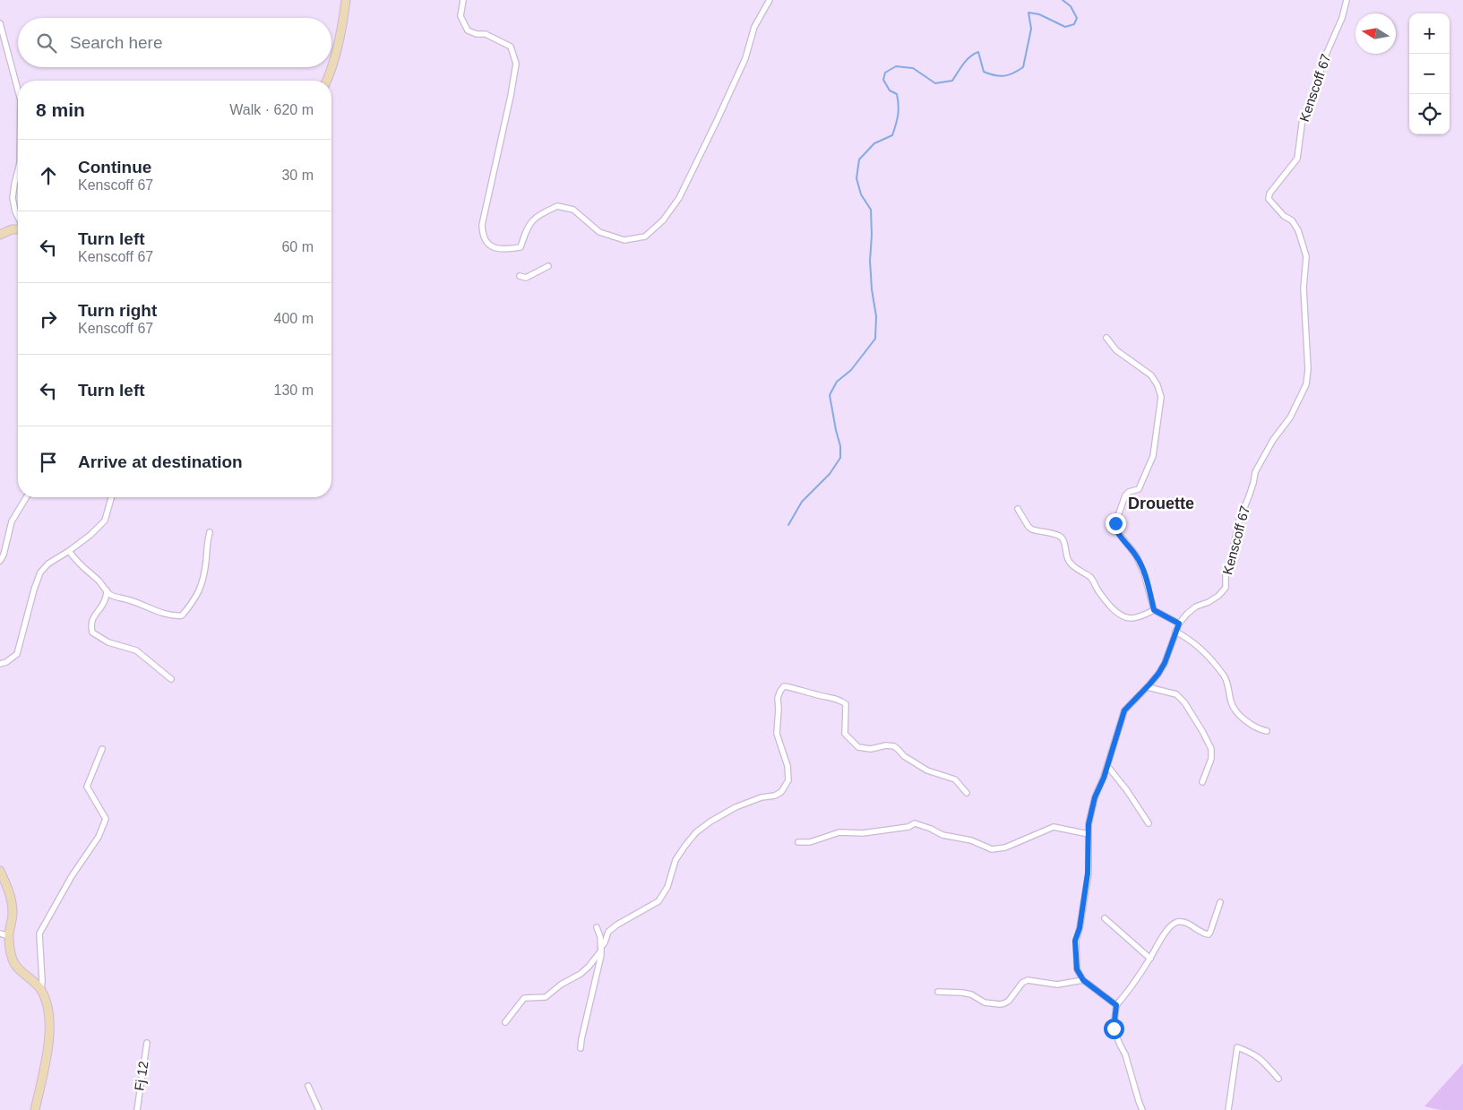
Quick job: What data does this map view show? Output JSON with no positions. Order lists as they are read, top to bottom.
{
  "streets": {
    "street": ["Kenscoff 67", "Fj 12"]
  },
  "districts": ["Drouette"],
  "north": "left",
  "page": {
    "map_buttons": ["+", "−"],
    "search": "Search here",
    "heading": ["8 min", "Walk · 620 m"],
    "list": [
      ["Continue", "Kenscoff 67", "30 m"],
      ["Turn left", "Kenscoff 67", "60 m"],
      ["Turn right", "Kenscoff 67", "400 m"],
      ["Turn left", "130 m"],
      "Arrive at destination"
    ]
  }
}
